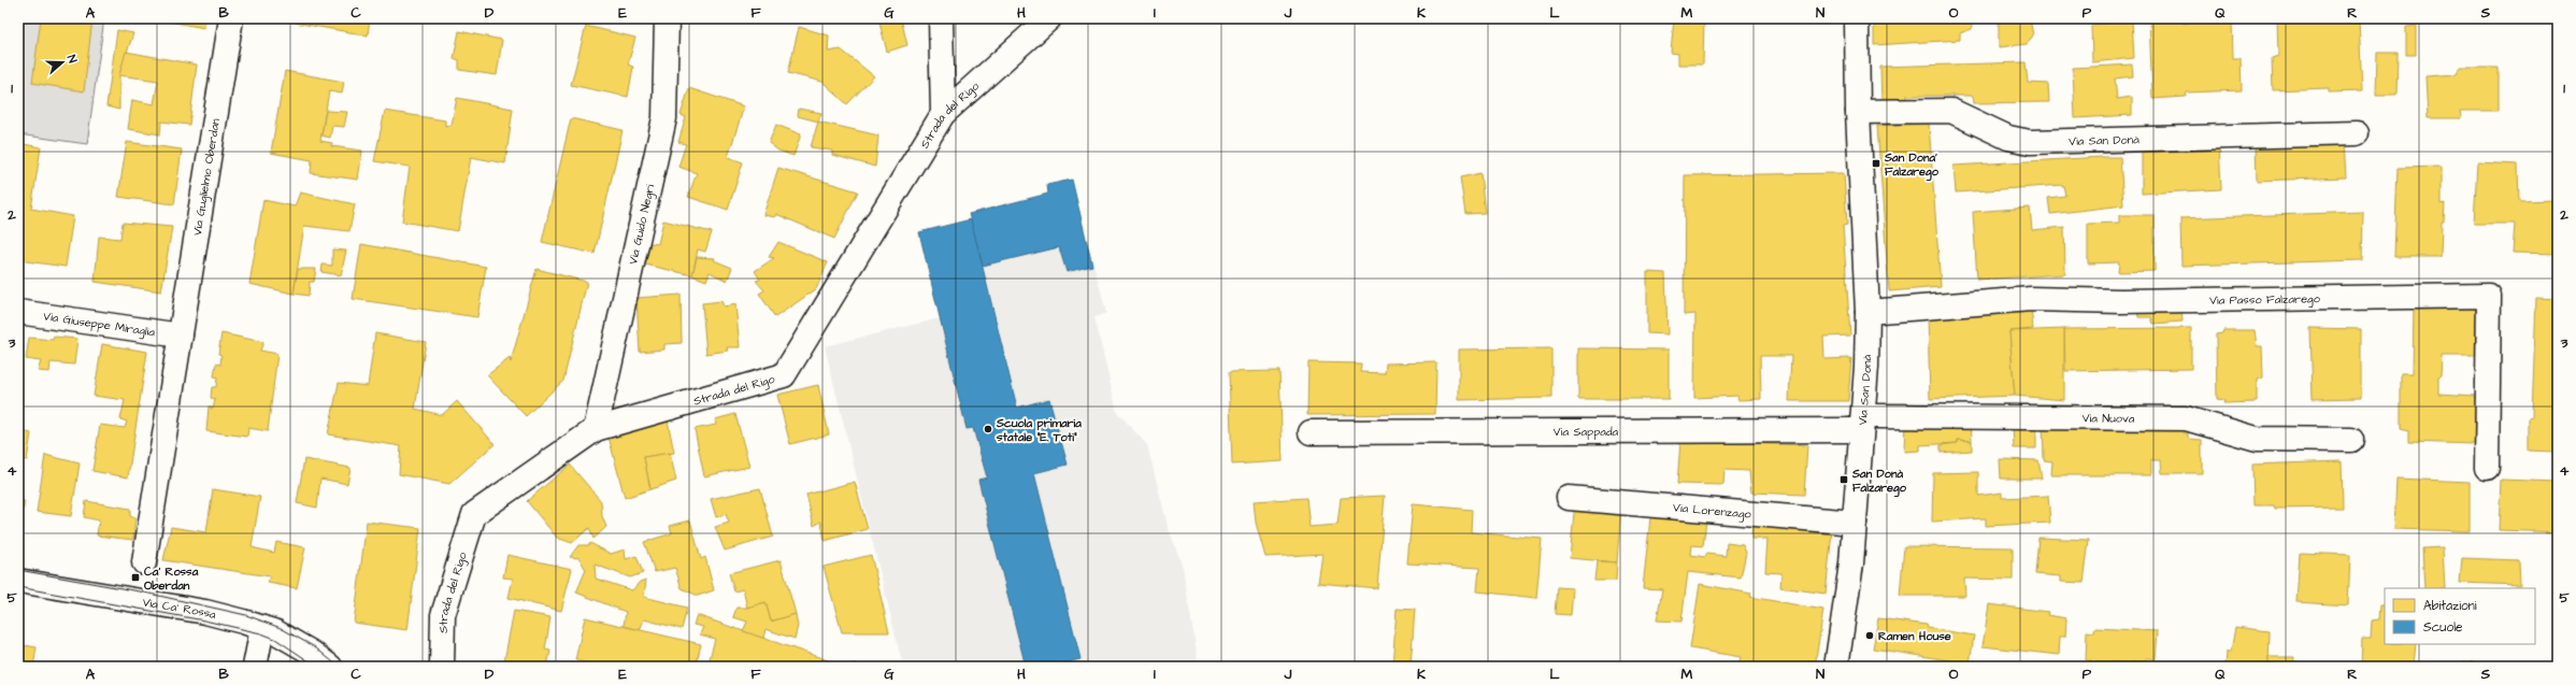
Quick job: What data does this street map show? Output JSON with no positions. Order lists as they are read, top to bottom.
{
  "streets": {
    "street": [
      "Strada del Rigo",
      "Via San Donà",
      "Via Guglielmo Oberdan",
      "Via Guido Negri",
      "Via Passo Falzarego",
      "Via Giuseppe Miraglia",
      "Via Nuova",
      "Via Sappada",
      "Via Lorenzago",
      "Via Ca' Rossa"
    ]
  },
  "crossings": [
    ["Strada del Rigo", "Via Guido Negri"],
    ["Via San Donà", "Via Passo Falzarego"],
    ["Via San Donà", "Via Nuova"],
    ["Via San Donà", "Via Sappada"],
    ["Via San Donà", "Via Lorenzago"],
    ["Via Guglielmo Oberdan", "Via Giuseppe Miraglia"],
    ["Via Nuova", "Via Sappada"]
  ],
  "places": {
    "transit": ["San Dona' Falzarego", "San Donà Falzarego", "Ca' Rossa Oberdan"],
    "other": ["Scuola primaria statale \"E. Toti\"", "Ramen House"]
  },
  "legend": ["Abitazioni", "Scuole"],
  "north": "right",
  "grid": {
    "columns": [
      "A",
      "B",
      "C",
      "D",
      "E",
      "F",
      "G",
      "H",
      "I",
      "J",
      "K",
      "L",
      "M",
      "N",
      "O",
      "P",
      "Q",
      "R",
      "S"
    ],
    "rows": [
      "1",
      "2",
      "3",
      "4",
      "5"
    ]
  }
}
